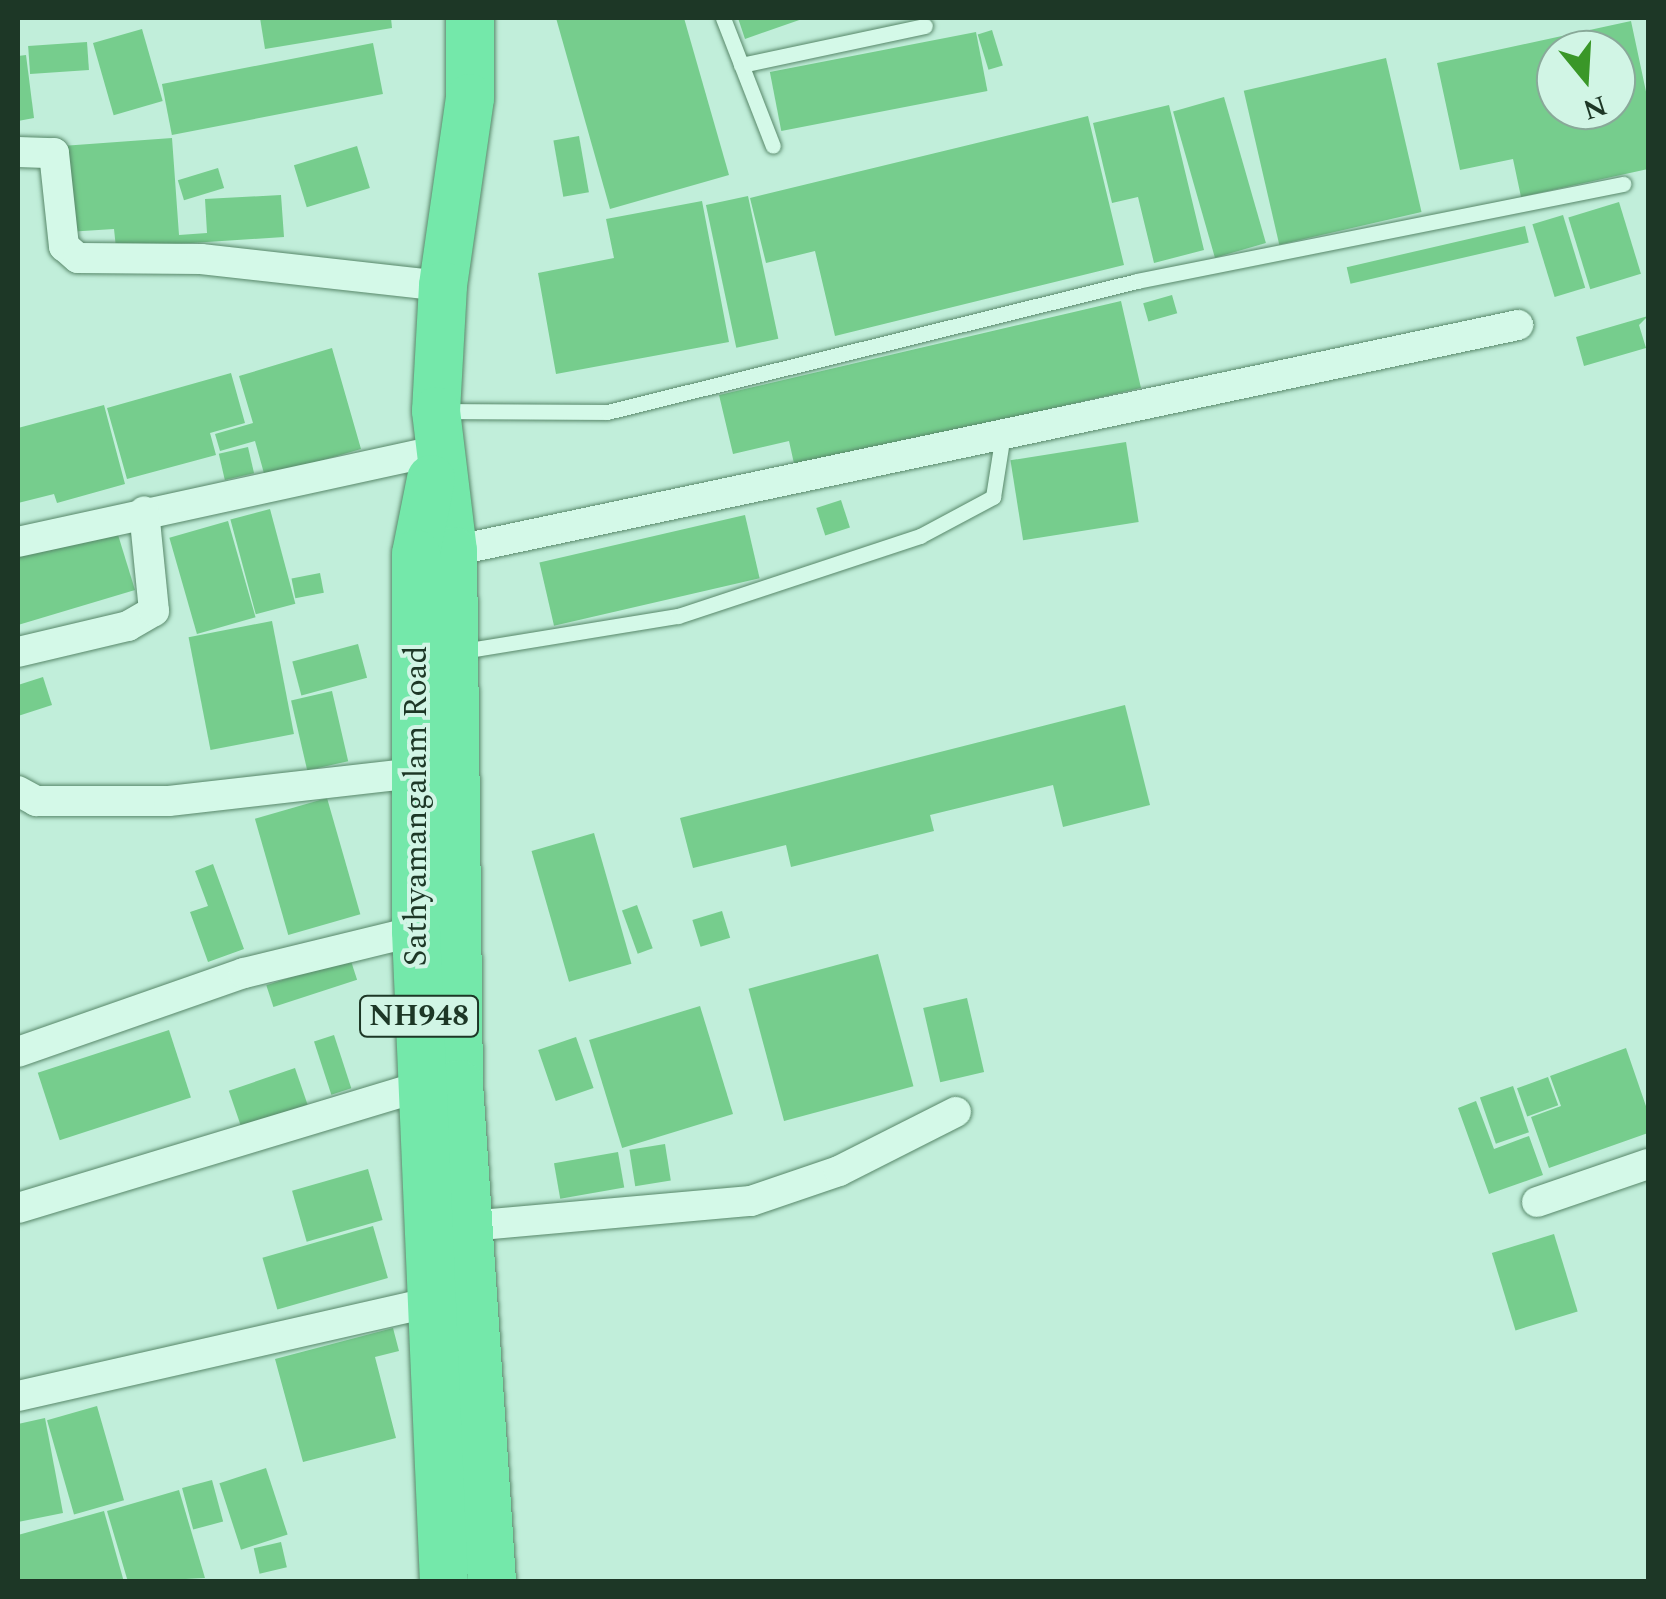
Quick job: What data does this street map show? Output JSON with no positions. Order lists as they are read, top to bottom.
{
  "streets": {
    "highway": ["Sathyamangalam Road", "NH948"]
  },
  "north": "bottom"
}
